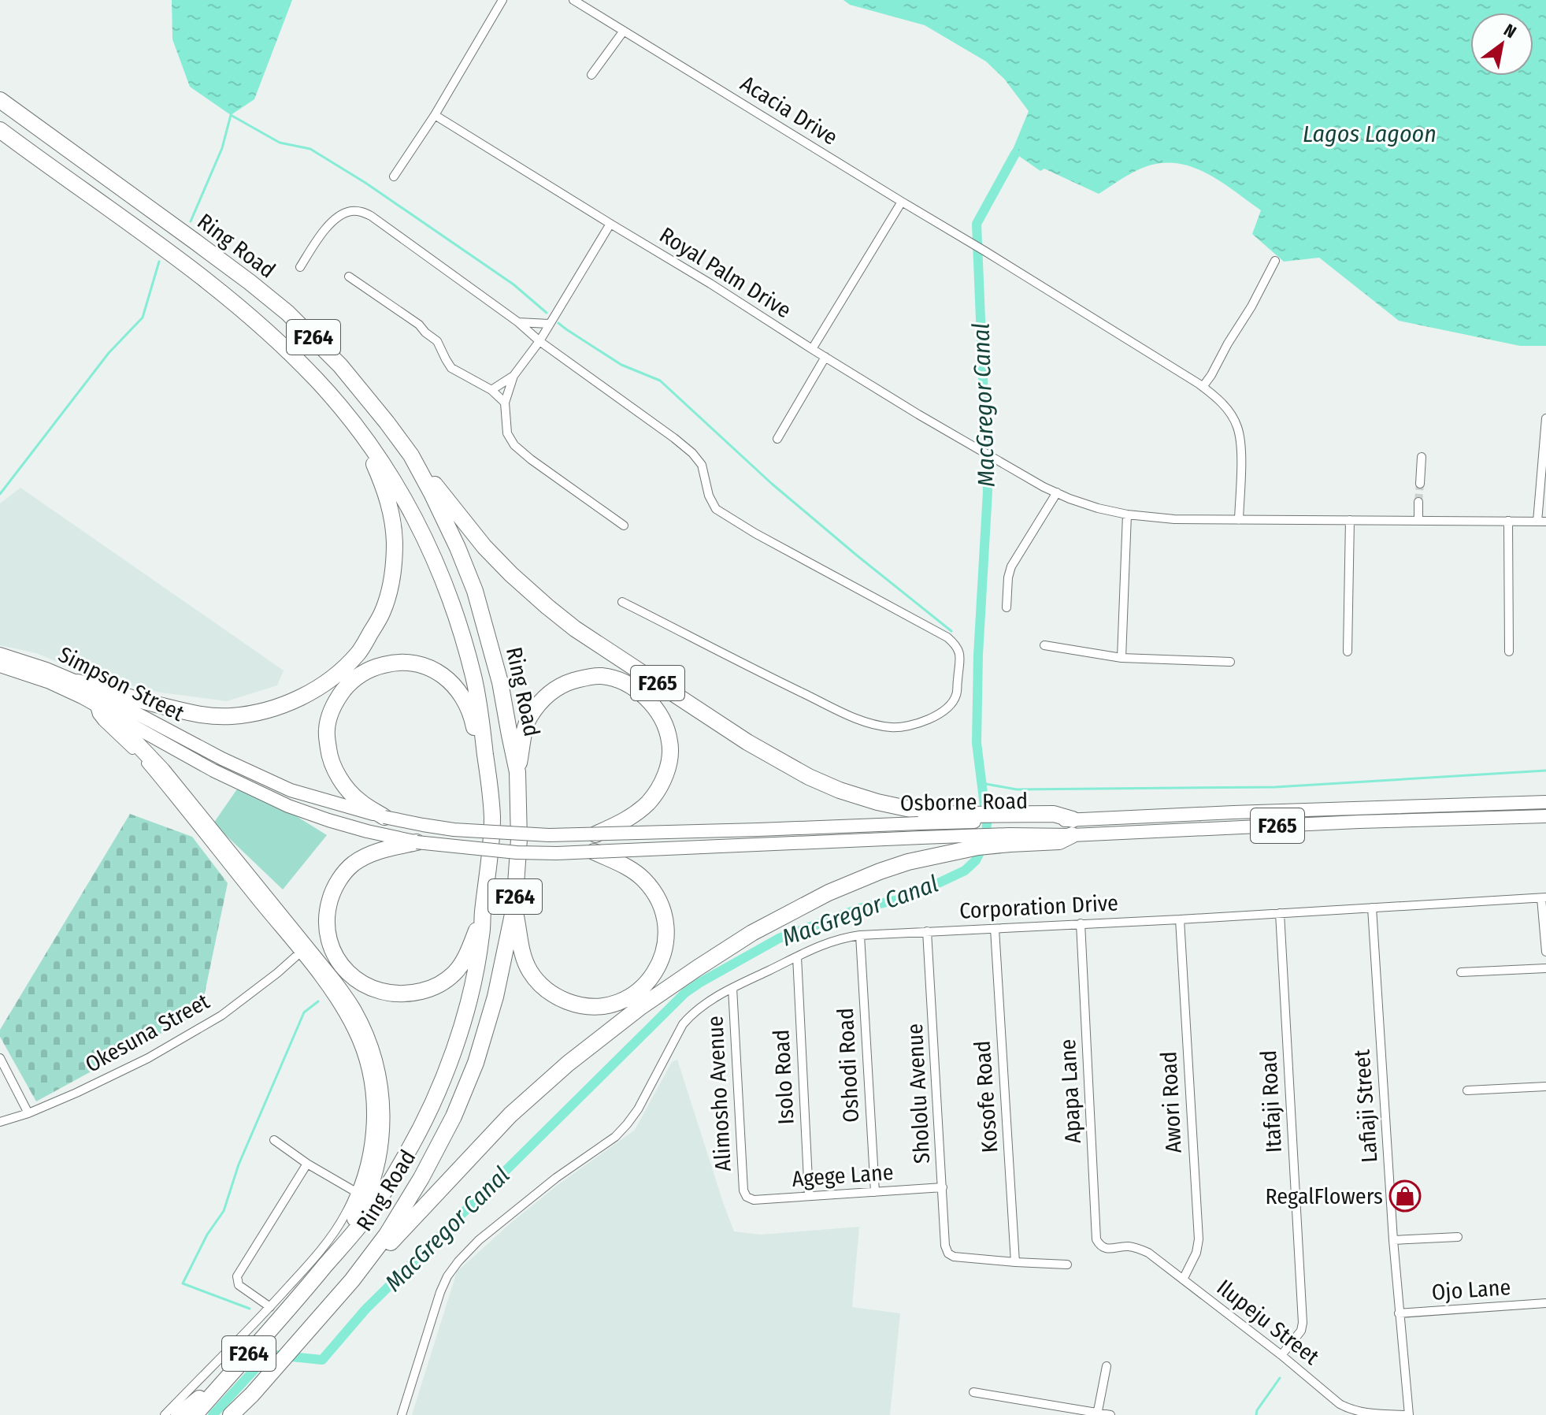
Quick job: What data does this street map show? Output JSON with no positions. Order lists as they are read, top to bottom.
{
  "streets": {
    "highway": ["Ring Road", "F264", "F265"],
    "main road": ["Simpson Street", "Osborne Road"],
    "street": [
      "Acacia Drive",
      "Royal Palm Drive",
      "Corporation Drive",
      "Okesuna Street",
      "Oshodi Road",
      "Isolo Road",
      "Apapa Lane",
      "Alimosho Avenue",
      "Shololu Avenue",
      "Kosofe Road",
      "Itafaji Road",
      "Awori Road",
      "Lafiaji Street",
      "Agege Lane",
      "Ojo Lane",
      "Ilupeju Street"
    ]
  },
  "crossings": [
    ["Acacia Drive", "Royal Palm Drive"],
    ["Ring Road", "F265"],
    ["F265", "Osborne Road"],
    ["Simpson Street", "Osborne Road"],
    ["Corporation Drive", "Oshodi Road"],
    ["Corporation Drive", "Isolo Road"],
    ["Corporation Drive", "Apapa Lane"],
    ["Corporation Drive", "Alimosho Avenue"],
    ["Corporation Drive", "Shololu Avenue"],
    ["Corporation Drive", "Kosofe Road"],
    ["Corporation Drive", "Itafaji Road"],
    ["Corporation Drive", "Awori Road"],
    ["Corporation Drive", "Lafiaji Street"],
    ["Oshodi Road", "Agege Lane"],
    ["Isolo Road", "Agege Lane"],
    ["Apapa Lane", "Ilupeju Street"],
    ["Alimosho Avenue", "Agege Lane"],
    ["Shololu Avenue", "Kosofe Road"],
    ["Shololu Avenue", "Agege Lane"],
    ["Itafaji Road", "Ilupeju Street"],
    ["Awori Road", "Ilupeju Street"],
    ["Lafiaji Street", "Ojo Lane"],
    ["Lafiaji Street", "Ilupeju Street"]
  ],
  "water": ["Lagos Lagoon", "MacGregor Canal"],
  "places": {
    "shop": ["RegalFlowers"]
  },
  "north": "top right"
}
